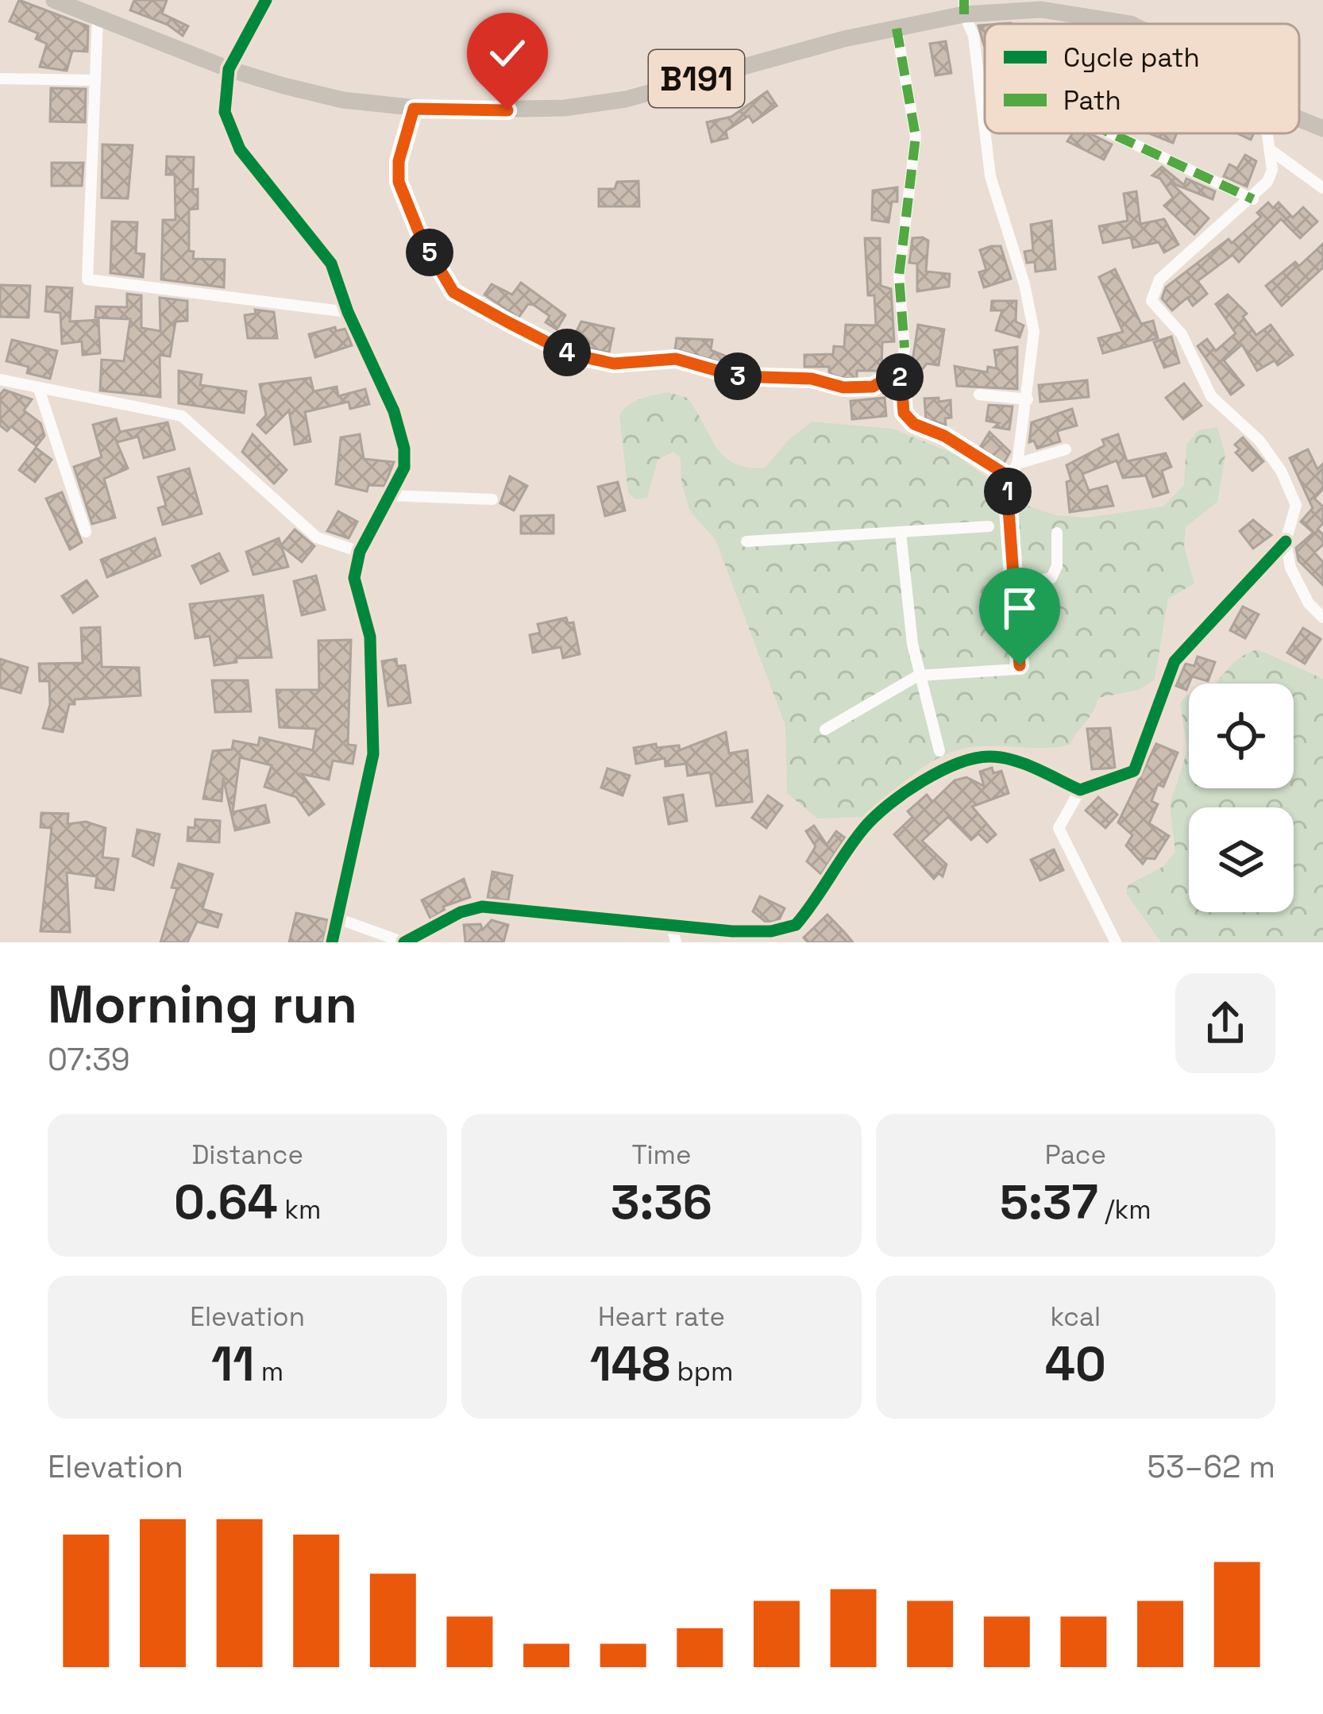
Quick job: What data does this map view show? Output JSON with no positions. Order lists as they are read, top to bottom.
{
  "streets": {
    "main road": ["B191"]
  },
  "legend": ["Cycle path", "Path"],
  "page": {
    "pins": [
      "5",
      "4",
      "3",
      "2",
      "1"
    ],
    "heading": ["Morning run", "07:39"],
    "stats": [
      ["Distance", "0.64 km"],
      ["Time", "3:36"],
      ["Pace", "5:37 /km"],
      ["Elevation", "11 m"],
      ["Heart rate", "148 bpm"],
      ["kcal", "40"]
    ],
    "chart": ["Elevation", "53–62 m"]
  }
}
